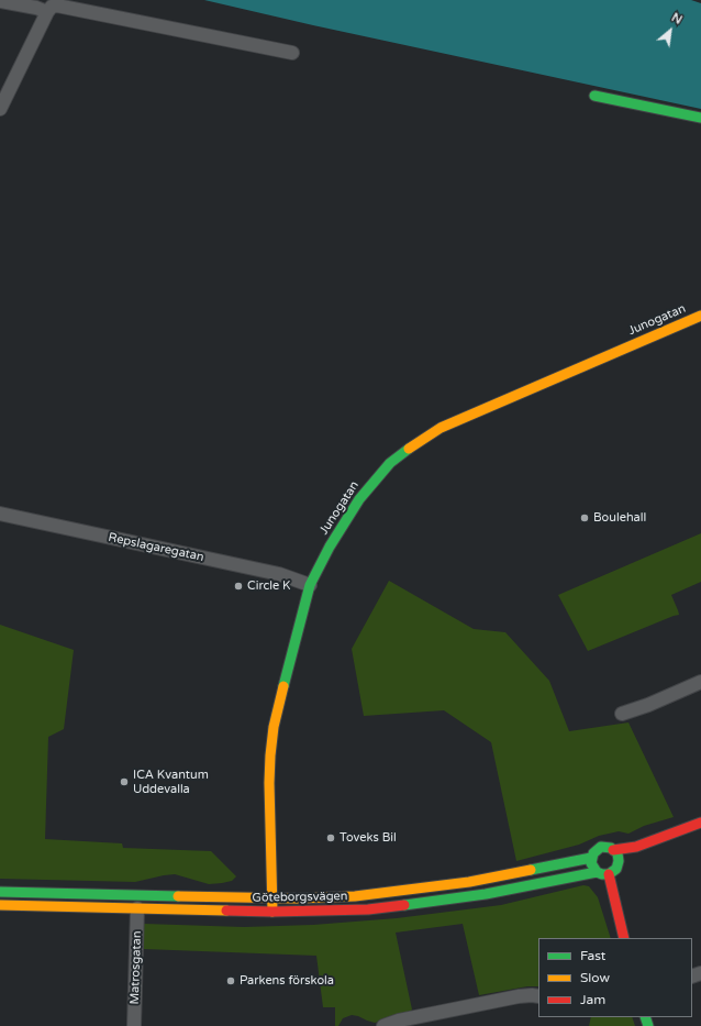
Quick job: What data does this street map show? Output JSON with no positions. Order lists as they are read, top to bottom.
{
  "streets": {
    "main road": ["Junogatan", "Göteborgsvägen"],
    "street": ["Repslagaregatan", "Matrosgatan"]
  },
  "crossings": [
    ["Junogatan", "Repslagaregatan"],
    ["Junogatan", "Göteborgsvägen"],
    ["Göteborgsvägen", "Matrosgatan"]
  ],
  "places": [
    "Boulehall",
    "Circle K",
    "ICA Kvantum Uddevalla",
    "Toveks Bil",
    "Parkens förskola"
  ],
  "legend": ["Fast", "Slow", "Jam"],
  "north": "top right"
}
